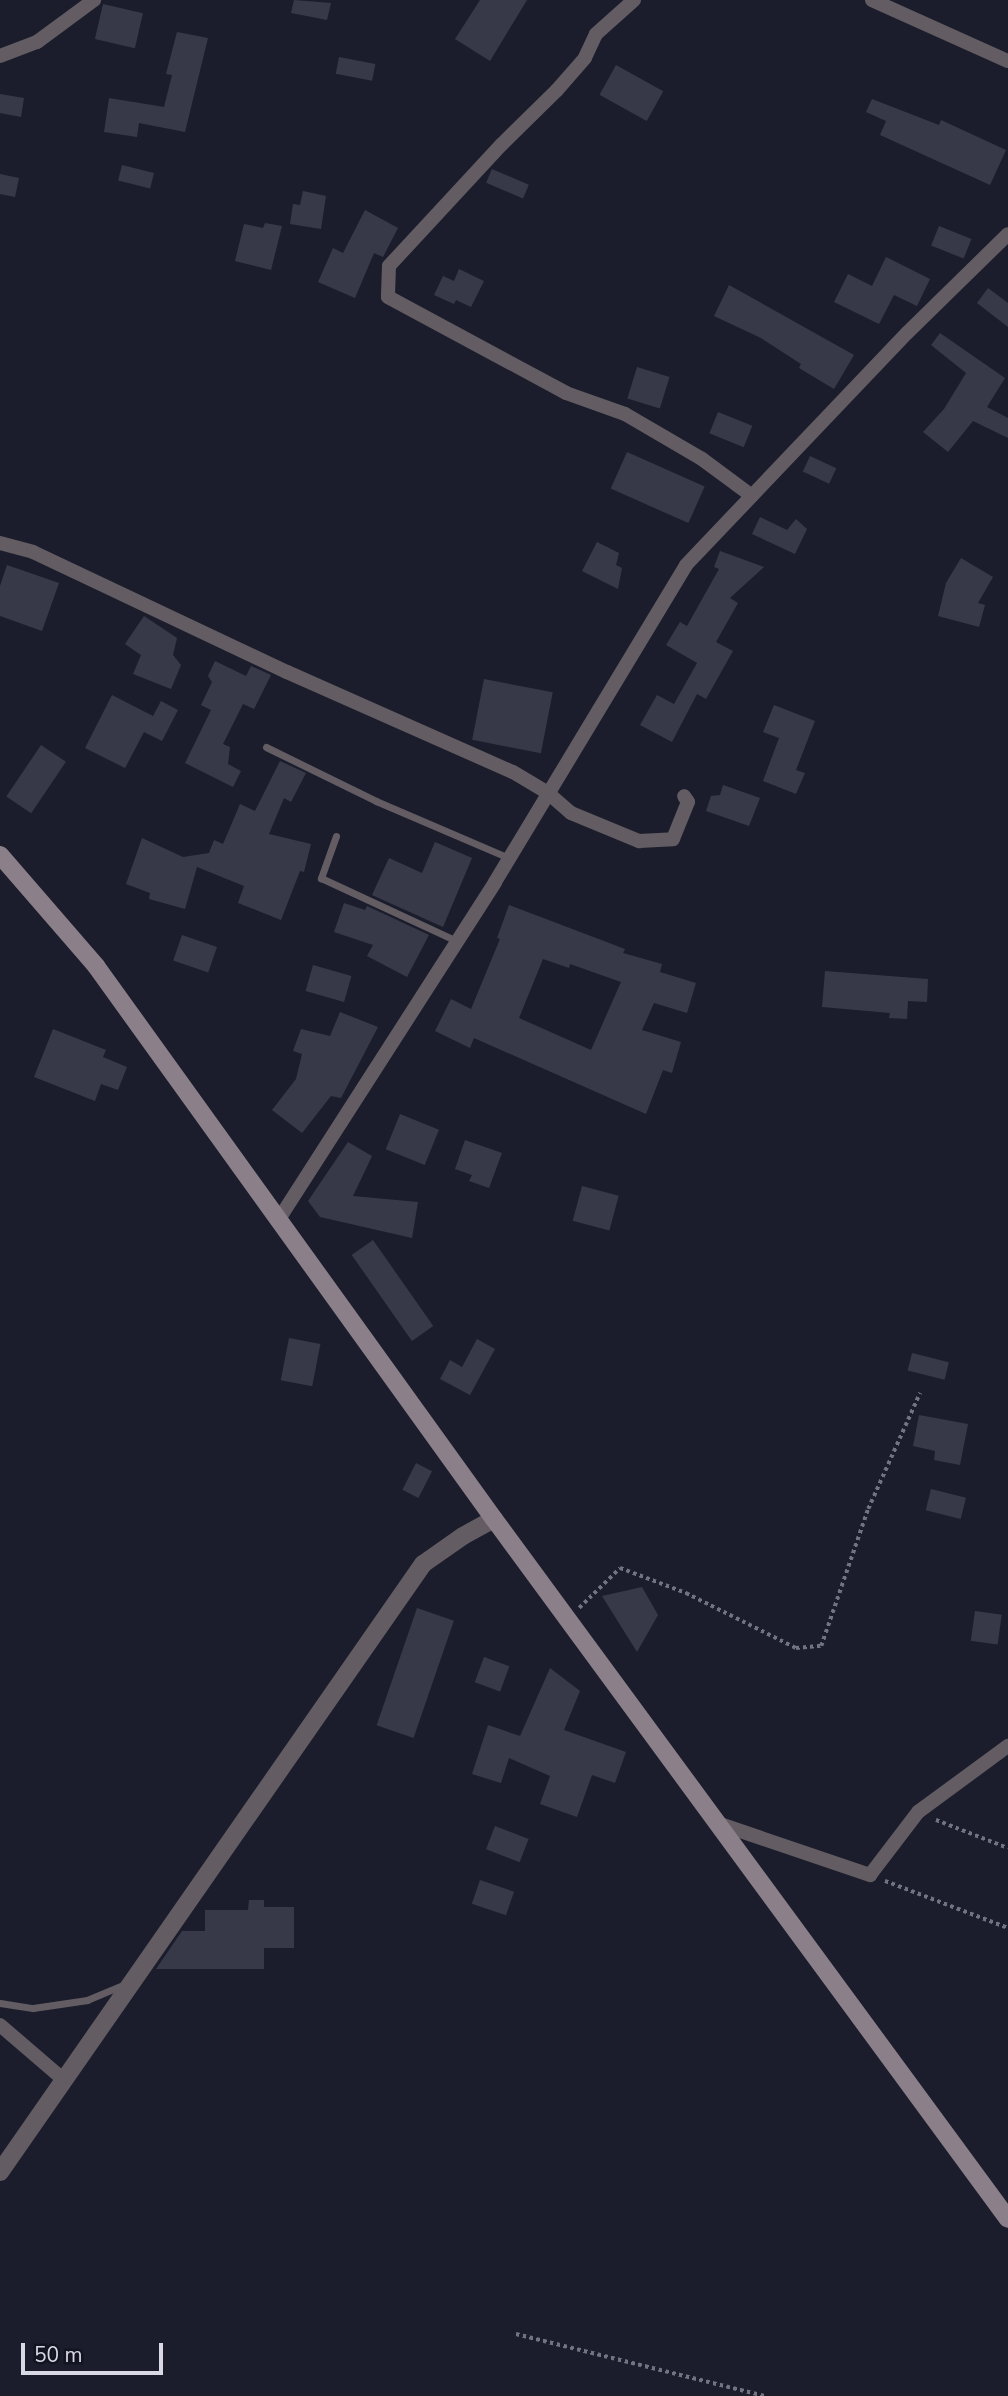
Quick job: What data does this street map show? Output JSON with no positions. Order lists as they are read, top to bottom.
{
  "scale_bar": "50 m"
}
